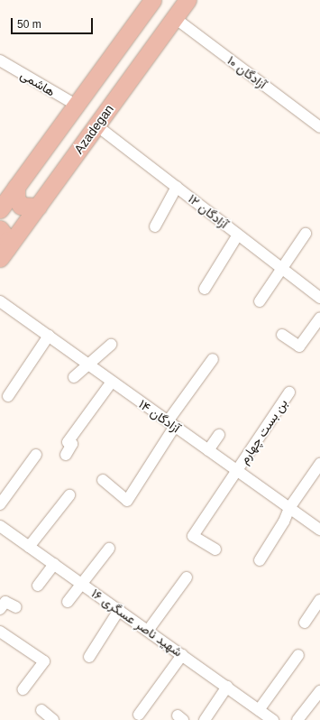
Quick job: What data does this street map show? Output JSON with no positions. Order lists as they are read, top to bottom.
{
  "streets": {
    "main road": ["Azadegan"],
    "street": [
      "۱۰ آزادگان",
      "هاشمی",
      "۱۲ آزادگان",
      "۱۴ آزادگان",
      "بن بست چهارم",
      "۱۶ شهید ناصر عسگری"
    ]
  },
  "crossings": [
    ["۱۰ آزادگان", "Azadegan"],
    ["Azadegan", "۱۲ آزادگان"],
    ["۱۴ آزادگان", "بن بست چهارم"]
  ],
  "scale_bar": "50 m"
}
